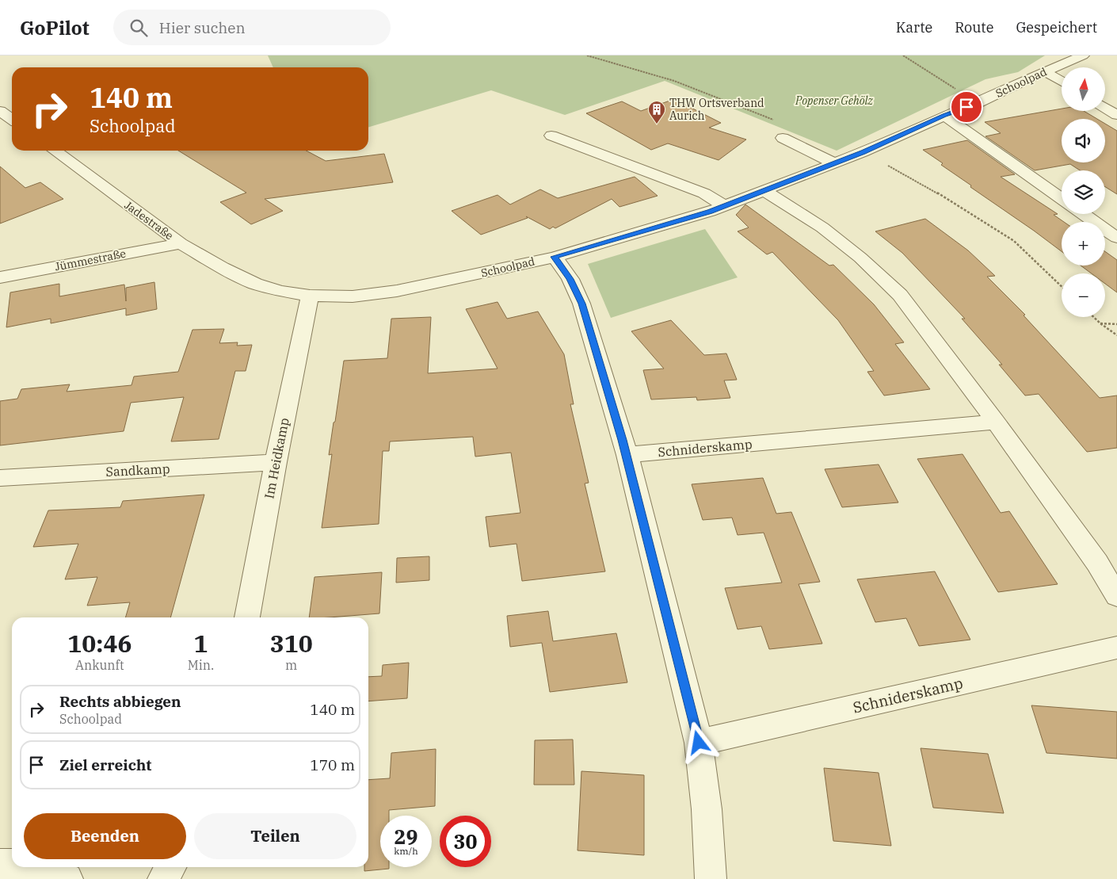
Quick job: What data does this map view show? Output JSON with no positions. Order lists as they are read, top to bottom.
{
  "streets": {
    "street": [
      "Schoolpad",
      "Jadestraße",
      "Jümmestraße",
      "Schniderskamp",
      "Im Heidkamp",
      "Sandkamp"
    ]
  },
  "crossings": [
    ["Schoolpad", "Jadestraße"],
    ["Schoolpad", "Im Heidkamp"],
    ["Jadestraße", "Jümmestraße"],
    ["Im Heidkamp", "Sandkamp"]
  ],
  "parks": ["Popenser Gehölz"],
  "places": {
    "building": ["THW Ortsverband Aurich"]
  },
  "north": "top",
  "page": {
    "header": "GoPilot",
    "search": "Hier suchen",
    "nav": ["Karte", "Route", "Gespeichert"],
    "map_buttons": ["+", "−"],
    "turn": ["140 m", "Schoolpad"],
    "eta": [
      "10:46",
      "Ankunft",
      "1",
      "Min.",
      "310",
      "m"
    ],
    "list": [
      {
        "name": "Rechts abbiegen",
        "note": "Schoolpad",
        "value": "140 m"
      },
      {
        "name": "Ziel erreicht",
        "value": "170 m"
      }
    ],
    "buttons": ["Beenden", "Teilen"],
    "speed": "29 km/h",
    "limit": "30"
  }
}
